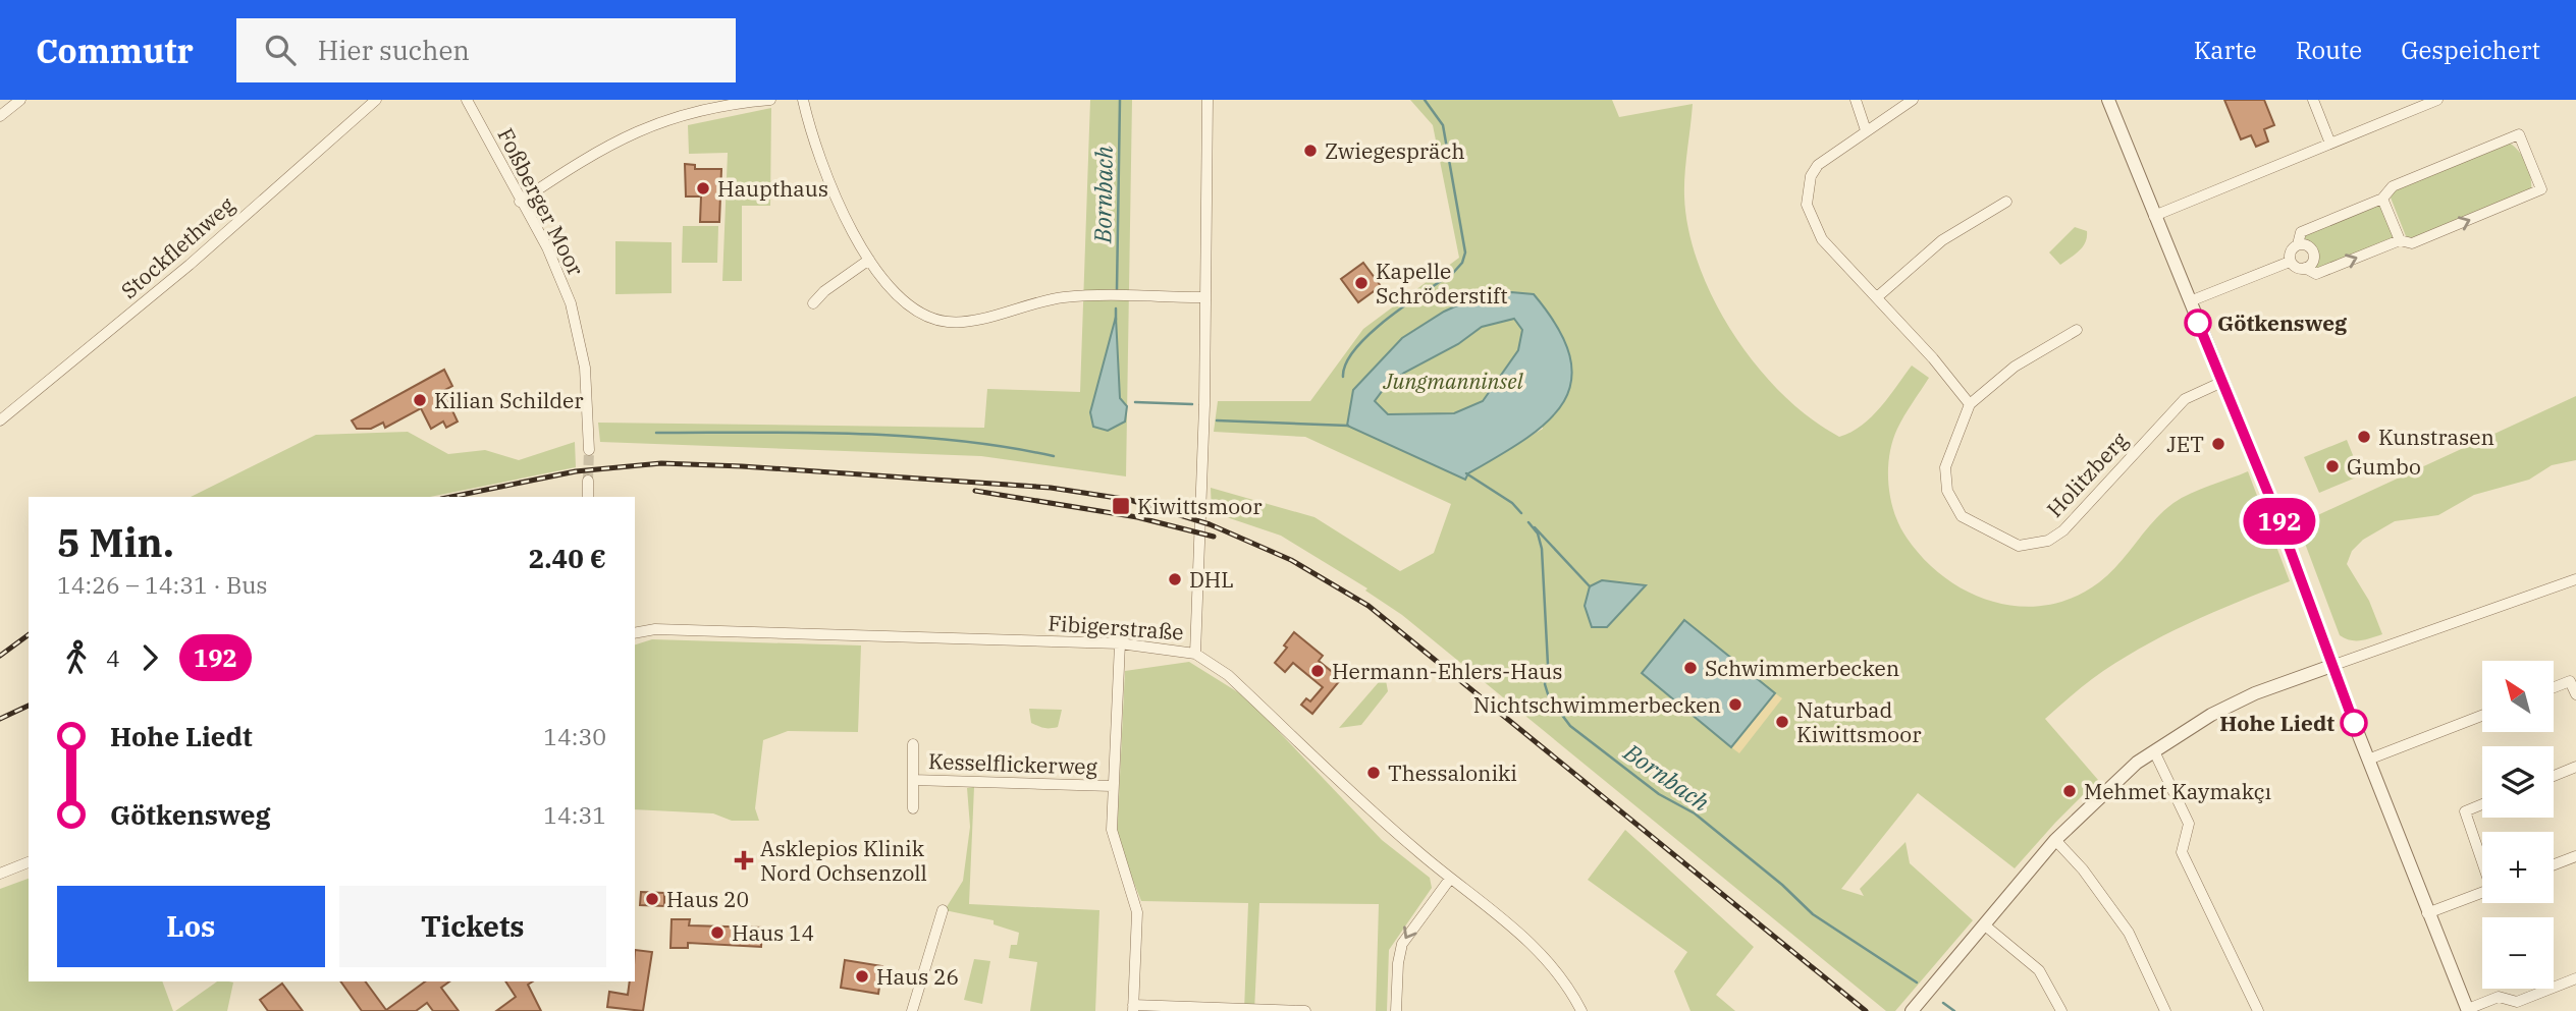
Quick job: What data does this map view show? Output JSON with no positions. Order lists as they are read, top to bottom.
{
  "streets": {
    "street": [
      "Foßberger Moor",
      "Stockflethweg",
      "Holitzberg",
      "Fibigerstraße",
      "Kesselflickerweg"
    ]
  },
  "water": ["Bornbach"],
  "parks": ["Jungmanninsel"],
  "places": {
    "other": [
      "Zwiegespräch",
      "Haupthaus",
      "Kapelle Schröderstift",
      "Götkensweg",
      "Kilian Schilder",
      "Kunstrasen",
      "JET",
      "Gumbo",
      "DHL",
      "Schwimmerbecken",
      "Hermann-Ehlers-Haus",
      "Nichtschwimmerbecken",
      "Naturbad Kiwittsmoor",
      "Hohe Liedt",
      "Thessaloniki",
      "Mehmet Kaymakçı",
      "Haus 20",
      "Haus 14",
      "Haus 26"
    ],
    "transit": ["Kiwittsmoor"],
    "health": ["Asklepios Klinik Nord Ochsenzoll"]
  },
  "lines": ["bus line 192"],
  "north": "top left",
  "page": {
    "header": "Commutr",
    "search": "Hier suchen",
    "nav": ["Karte", "Route", "Gespeichert"],
    "on_map": "192",
    "heading": ["5 Min.", "14:26 – 14:31 · Bus", "2.40 €"],
    "legs": ["4", "192"],
    "map_buttons": ["+", "−"],
    "list": [
      {
        "name": "Hohe Liedt",
        "value": "14:30"
      },
      {
        "name": "Götkensweg",
        "value": "14:31"
      }
    ],
    "buttons": ["Los", "Tickets"]
  }
}
